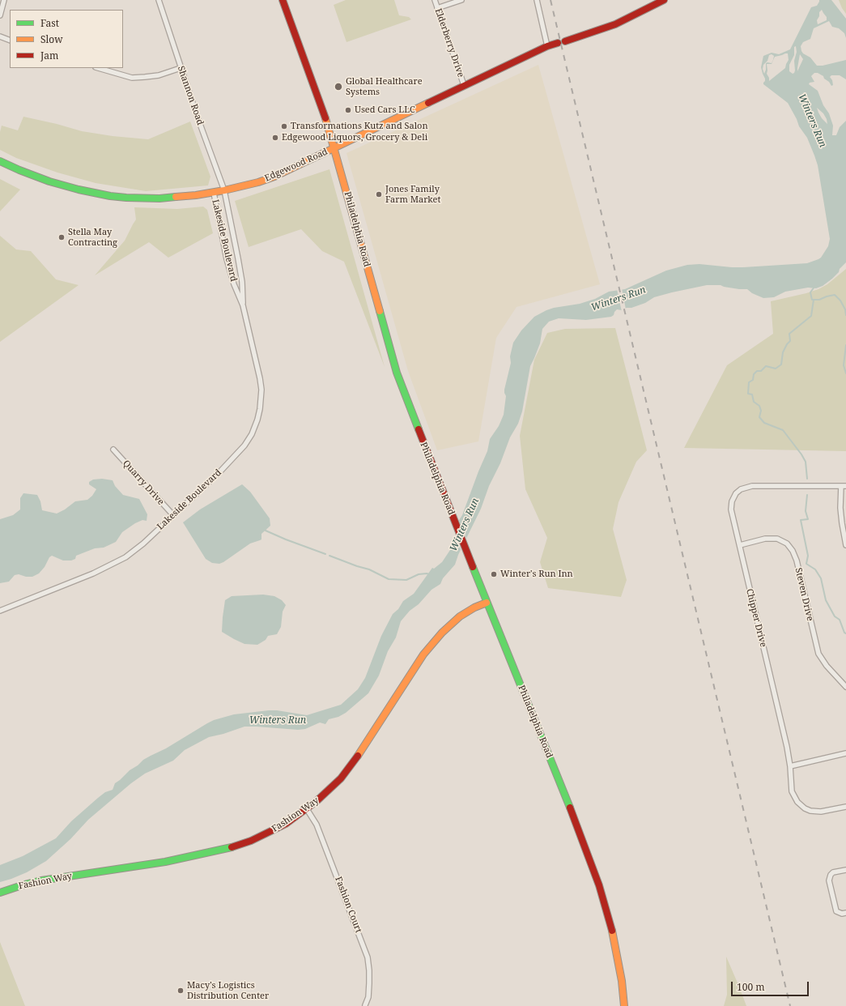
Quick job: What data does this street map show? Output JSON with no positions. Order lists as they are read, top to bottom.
{
  "streets": {
    "street": [
      "Elderberry Drive",
      "Shannon Road",
      "Edgewood Road",
      "Philadelphia Road",
      "Lakeside Boulevard",
      "Quarry Drive",
      "Steven Drive",
      "Chipper Drive",
      "Fashion Way",
      "Fashion Court"
    ]
  },
  "crossings": [
    ["Elderberry Drive", "Edgewood Road"],
    ["Shannon Road", "Edgewood Road"],
    ["Shannon Road", "Lakeside Boulevard"],
    ["Edgewood Road", "Philadelphia Road"],
    ["Edgewood Road", "Lakeside Boulevard"],
    ["Philadelphia Road", "Fashion Way"],
    ["Lakeside Boulevard", "Quarry Drive"],
    ["Steven Drive", "Chipper Drive"],
    ["Fashion Way", "Fashion Court"]
  ],
  "water": ["Winters Run"],
  "places": [
    "Global Healthcare Systems",
    "Used Cars LLC",
    "Transformations Kutz and Salon",
    "Edgewood Liquors, Grocery & Deli",
    "Jones Family Farm Market",
    "Stella May Contracting",
    "Winter's Run Inn",
    "Macy's Logistics Distribution Center"
  ],
  "legend": ["Fast", "Slow", "Jam"],
  "scale_bar": "100 m"
}
